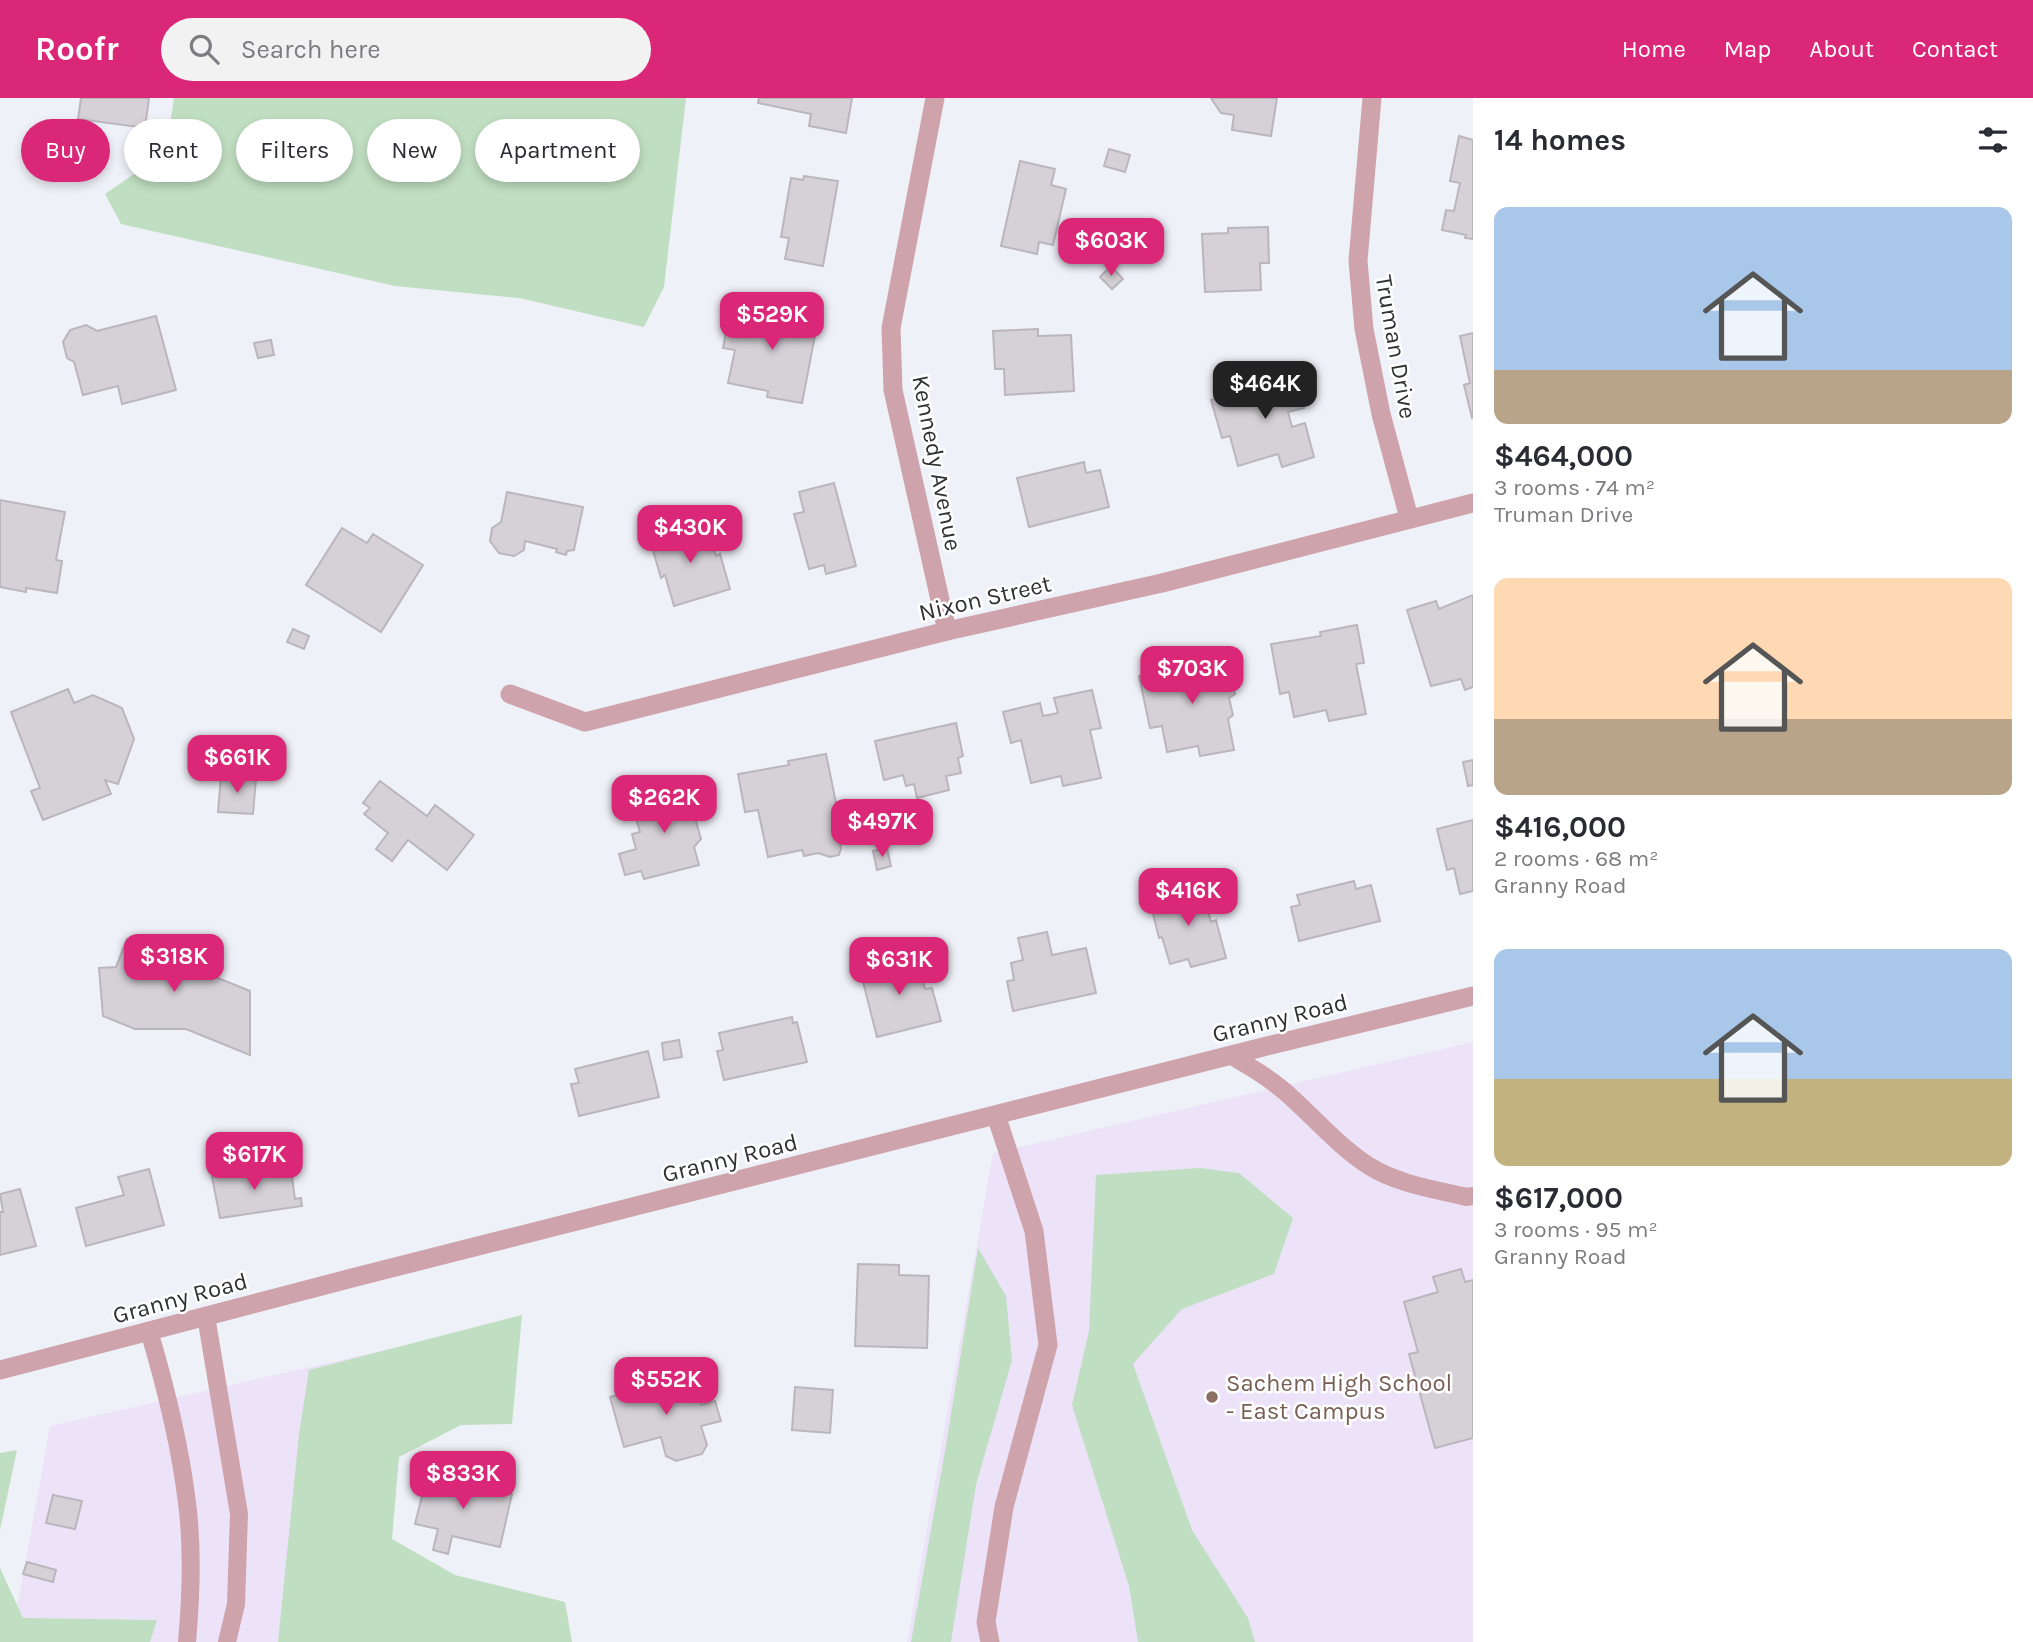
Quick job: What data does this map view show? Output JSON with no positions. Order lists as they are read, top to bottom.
{
  "streets": {
    "street": [
      "Truman Drive",
      "Kennedy Avenue",
      "Nixon Street",
      "Granny Road"
    ]
  },
  "crossings": [
    ["Truman Drive", "Nixon Street"],
    ["Kennedy Avenue", "Nixon Street"]
  ],
  "places": ["Sachem High School - East Campus"],
  "page": {
    "header": "Roofr",
    "search": "Search here",
    "nav": [
      "Home",
      "Map",
      "About",
      "Contact"
    ],
    "heading": "14 homes",
    "chip": [
      "Buy",
      "Rent",
      "Filters",
      "New",
      "Apartment"
    ],
    "list": [
      {
        "name": "$464,000",
        "note": "3 rooms · 74 m² · Truman Drive"
      },
      {
        "name": "$416,000",
        "note": "2 rooms · 68 m² · Granny Road"
      },
      {
        "name": "$617,000",
        "note": "3 rooms · 95 m² · Granny Road"
      }
    ],
    "price": [
      "$603K",
      "$529K",
      "$464K",
      "$430K",
      "$703K",
      "$661K",
      "$262K",
      "$497K",
      "$416K",
      "$318K",
      "$631K",
      "$617K",
      "$552K",
      "$833K"
    ]
  }
}
